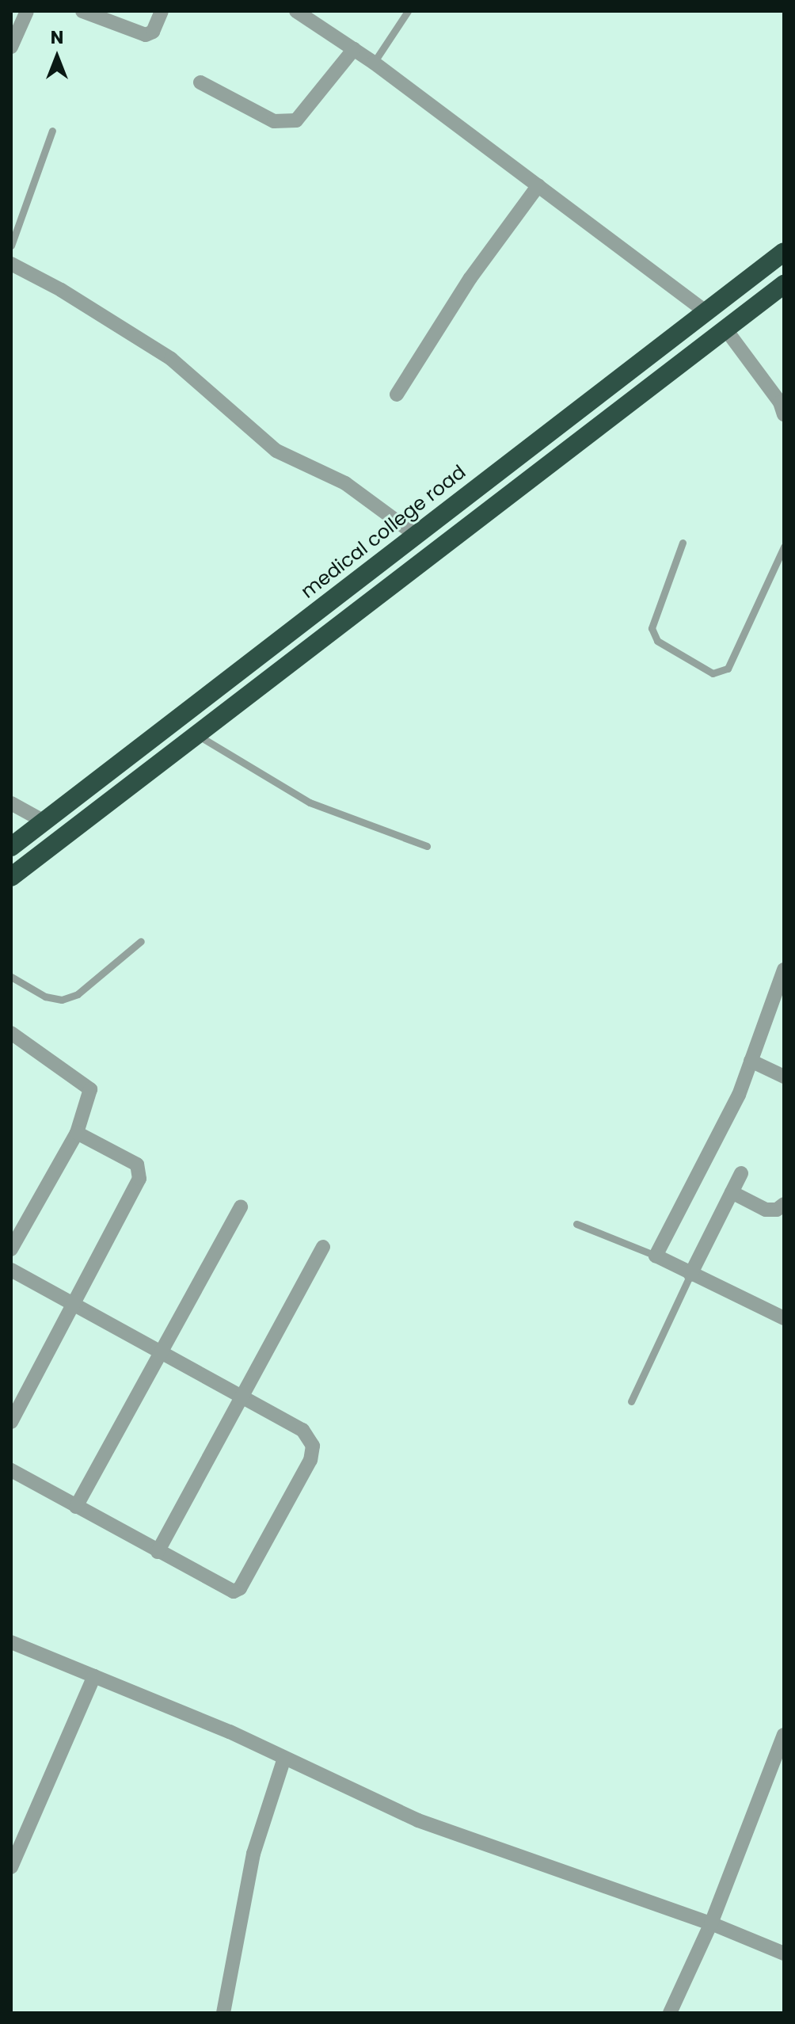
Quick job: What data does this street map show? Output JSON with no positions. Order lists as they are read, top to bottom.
{
  "streets": {
    "highway": ["medical college road"]
  },
  "north": "top"
}
